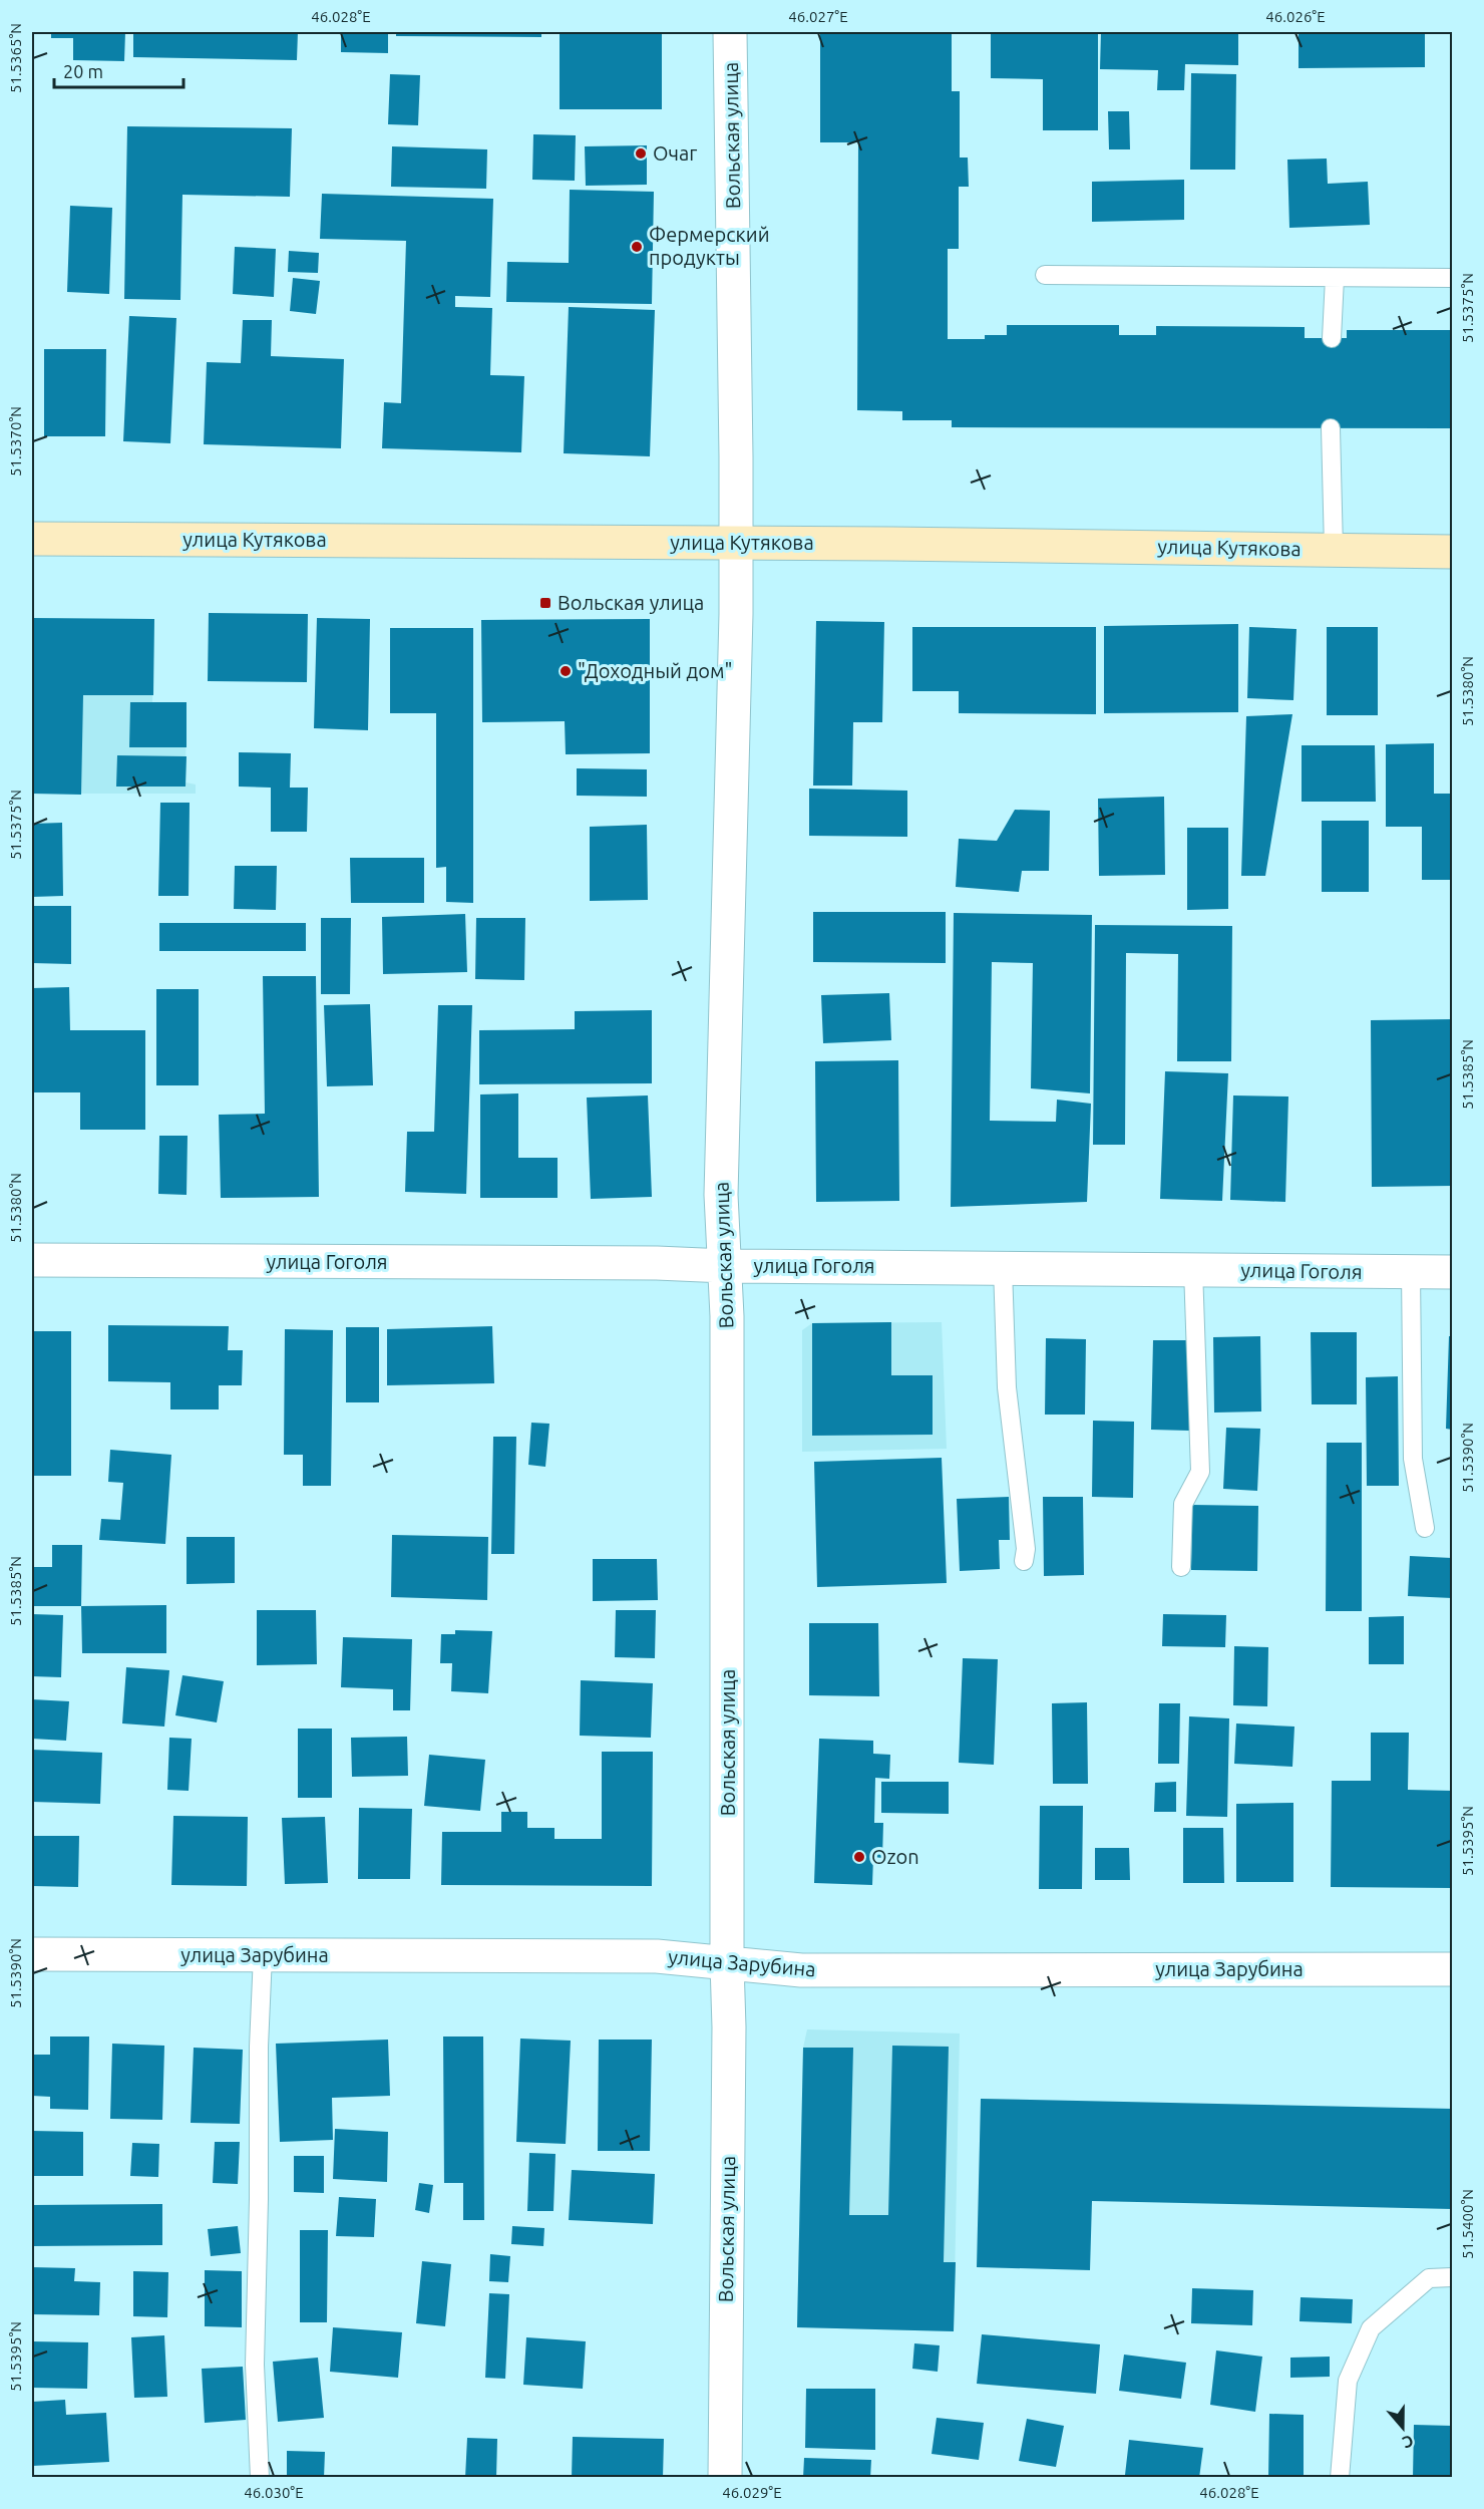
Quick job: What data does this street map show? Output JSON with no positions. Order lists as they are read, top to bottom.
{
  "streets": {
    "street": [
      "Вольская улица",
      "улица Кутякова",
      "улица Гоголя",
      "улица Зарубина"
    ]
  },
  "crossings": [
    ["Вольская улица", "улица Кутякова"],
    ["Вольская улица", "улица Гоголя"],
    ["Вольская улица", "улица Зарубина"]
  ],
  "places": {
    "other": [
      "Очаг",
      "Фермерский продукты",
      "\"Доходный дом\"",
      "Ozon"
    ],
    "transit": ["Вольская улица"]
  },
  "scale_bar": "20 m",
  "north": "bottom",
  "coordinates": [
    "46.028°E",
    "46.027°E",
    "46.026°E",
    "51.5365°N",
    "51.5375°N",
    "51.5370°N",
    "51.5380°N",
    "51.5385°N",
    "51.5390°N",
    "51.5395°N",
    "51.5400°N",
    "46.030°E",
    "46.029°E"
  ]
}
